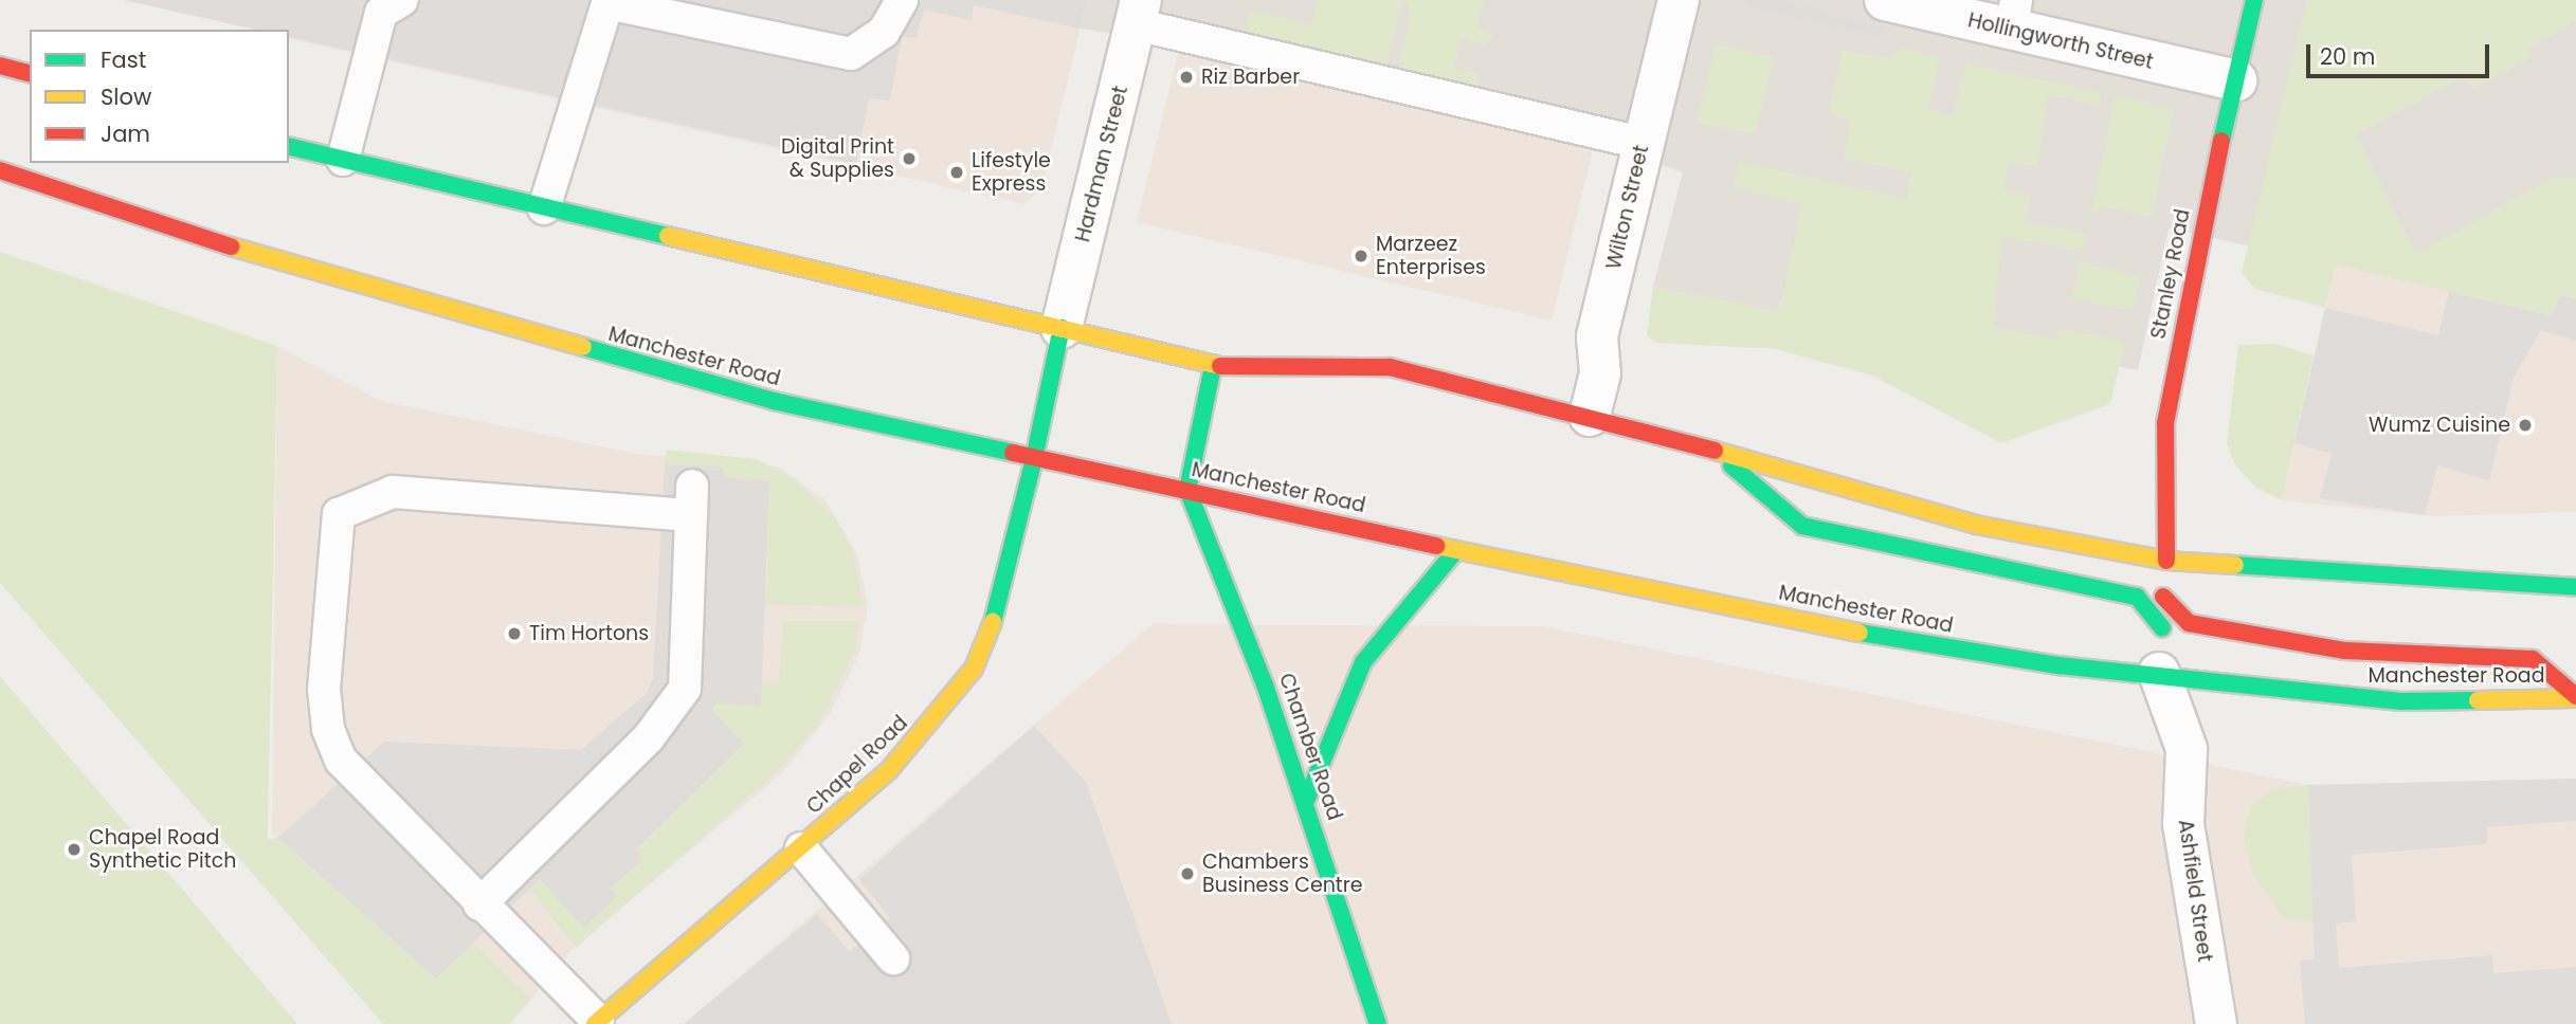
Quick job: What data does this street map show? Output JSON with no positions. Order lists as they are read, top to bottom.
{
  "streets": {
    "main road": [
      "Stanley Road",
      "Manchester Road",
      "Chamber Road",
      "Chapel Road"
    ],
    "street": [
      "Hollingworth Street",
      "Hardman Street",
      "Wilton Street",
      "Ashfield Street"
    ]
  },
  "crossings": [
    ["Hollingworth Street", "Stanley Road"],
    ["Hardman Street", "Chapel Road"],
    ["Stanley Road", "Manchester Road"],
    ["Stanley Road", "Ashfield Street"],
    ["Manchester Road", "Chamber Road"],
    ["Manchester Road", "Chapel Road"],
    ["Manchester Road", "Ashfield Street"]
  ],
  "places": [
    "Riz Barber",
    "Digital Print & Supplies",
    "Lifestyle Express",
    "Marzeez Enterprises",
    "Wumz Cuisine",
    "Tim Hortons",
    "Chapel Road Synthetic Pitch",
    "Chambers Business Centre"
  ],
  "legend": ["Fast", "Slow", "Jam"],
  "scale_bar": "20 m"
}
